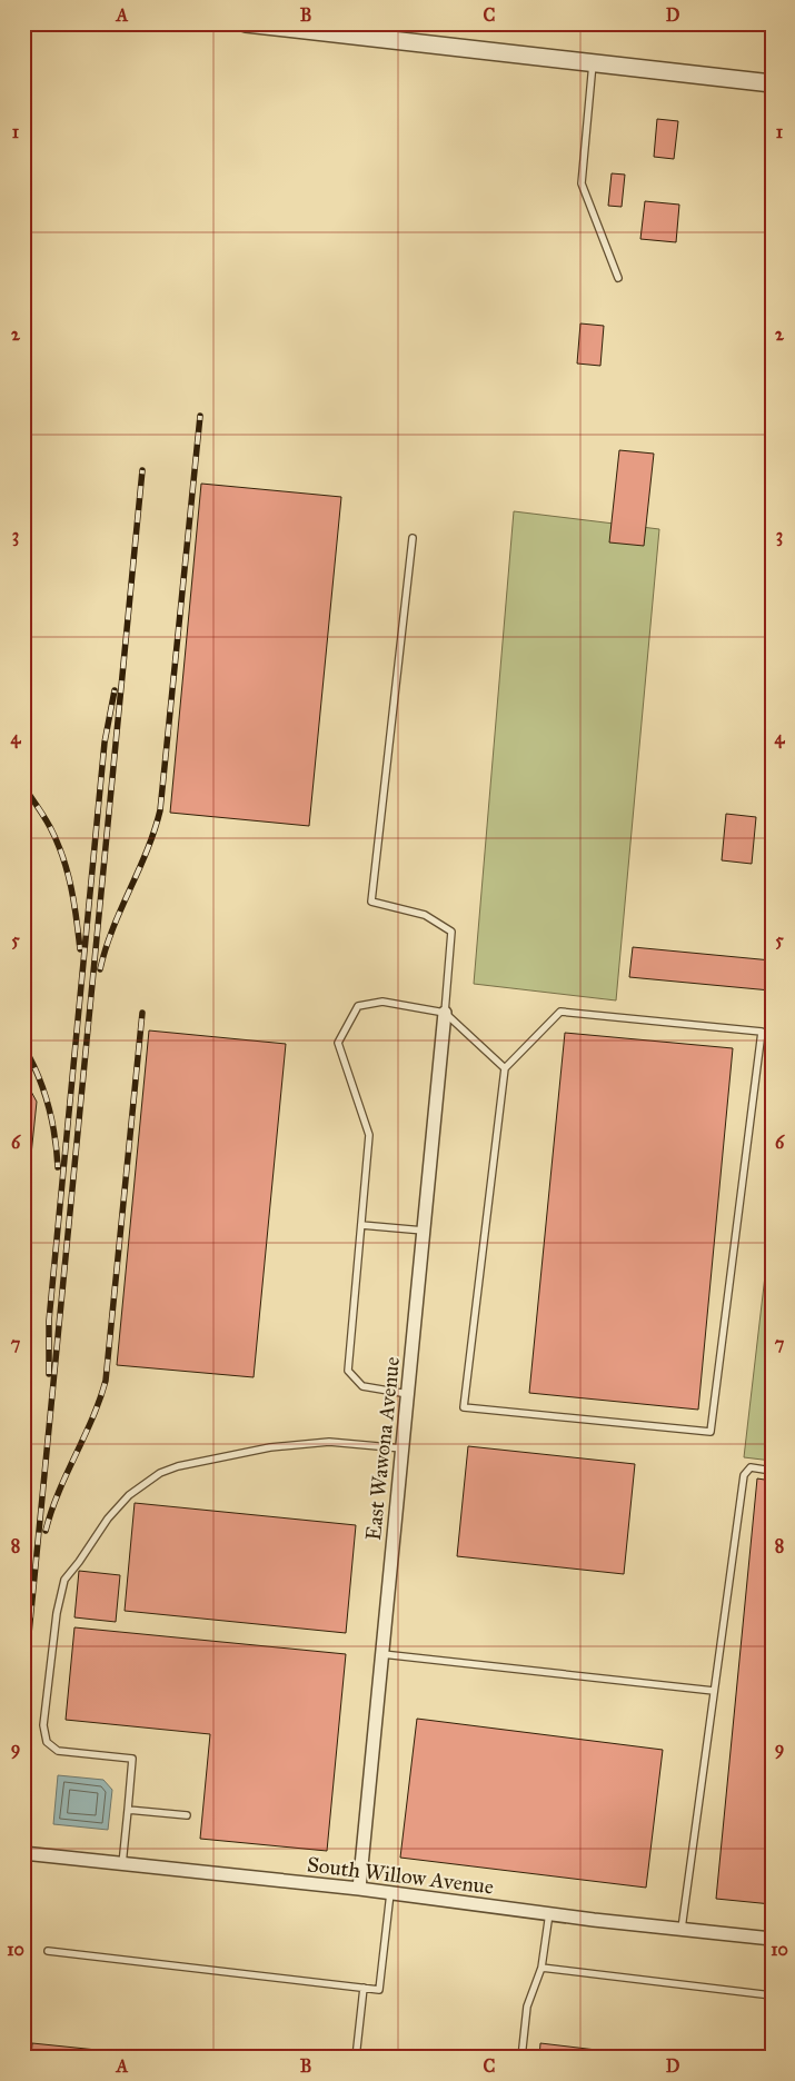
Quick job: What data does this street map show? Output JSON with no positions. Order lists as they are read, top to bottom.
{
  "streets": {
    "street": ["East Wawona Avenue", "South Willow Avenue"]
  },
  "crossings": [
    ["East Wawona Avenue", "South Willow Avenue"]
  ],
  "grid": {
    "columns": [
      "A",
      "B",
      "C",
      "D"
    ],
    "rows": [
      "1",
      "2",
      "3",
      "4",
      "5",
      "6",
      "7",
      "8",
      "9",
      "10"
    ]
  }
}
